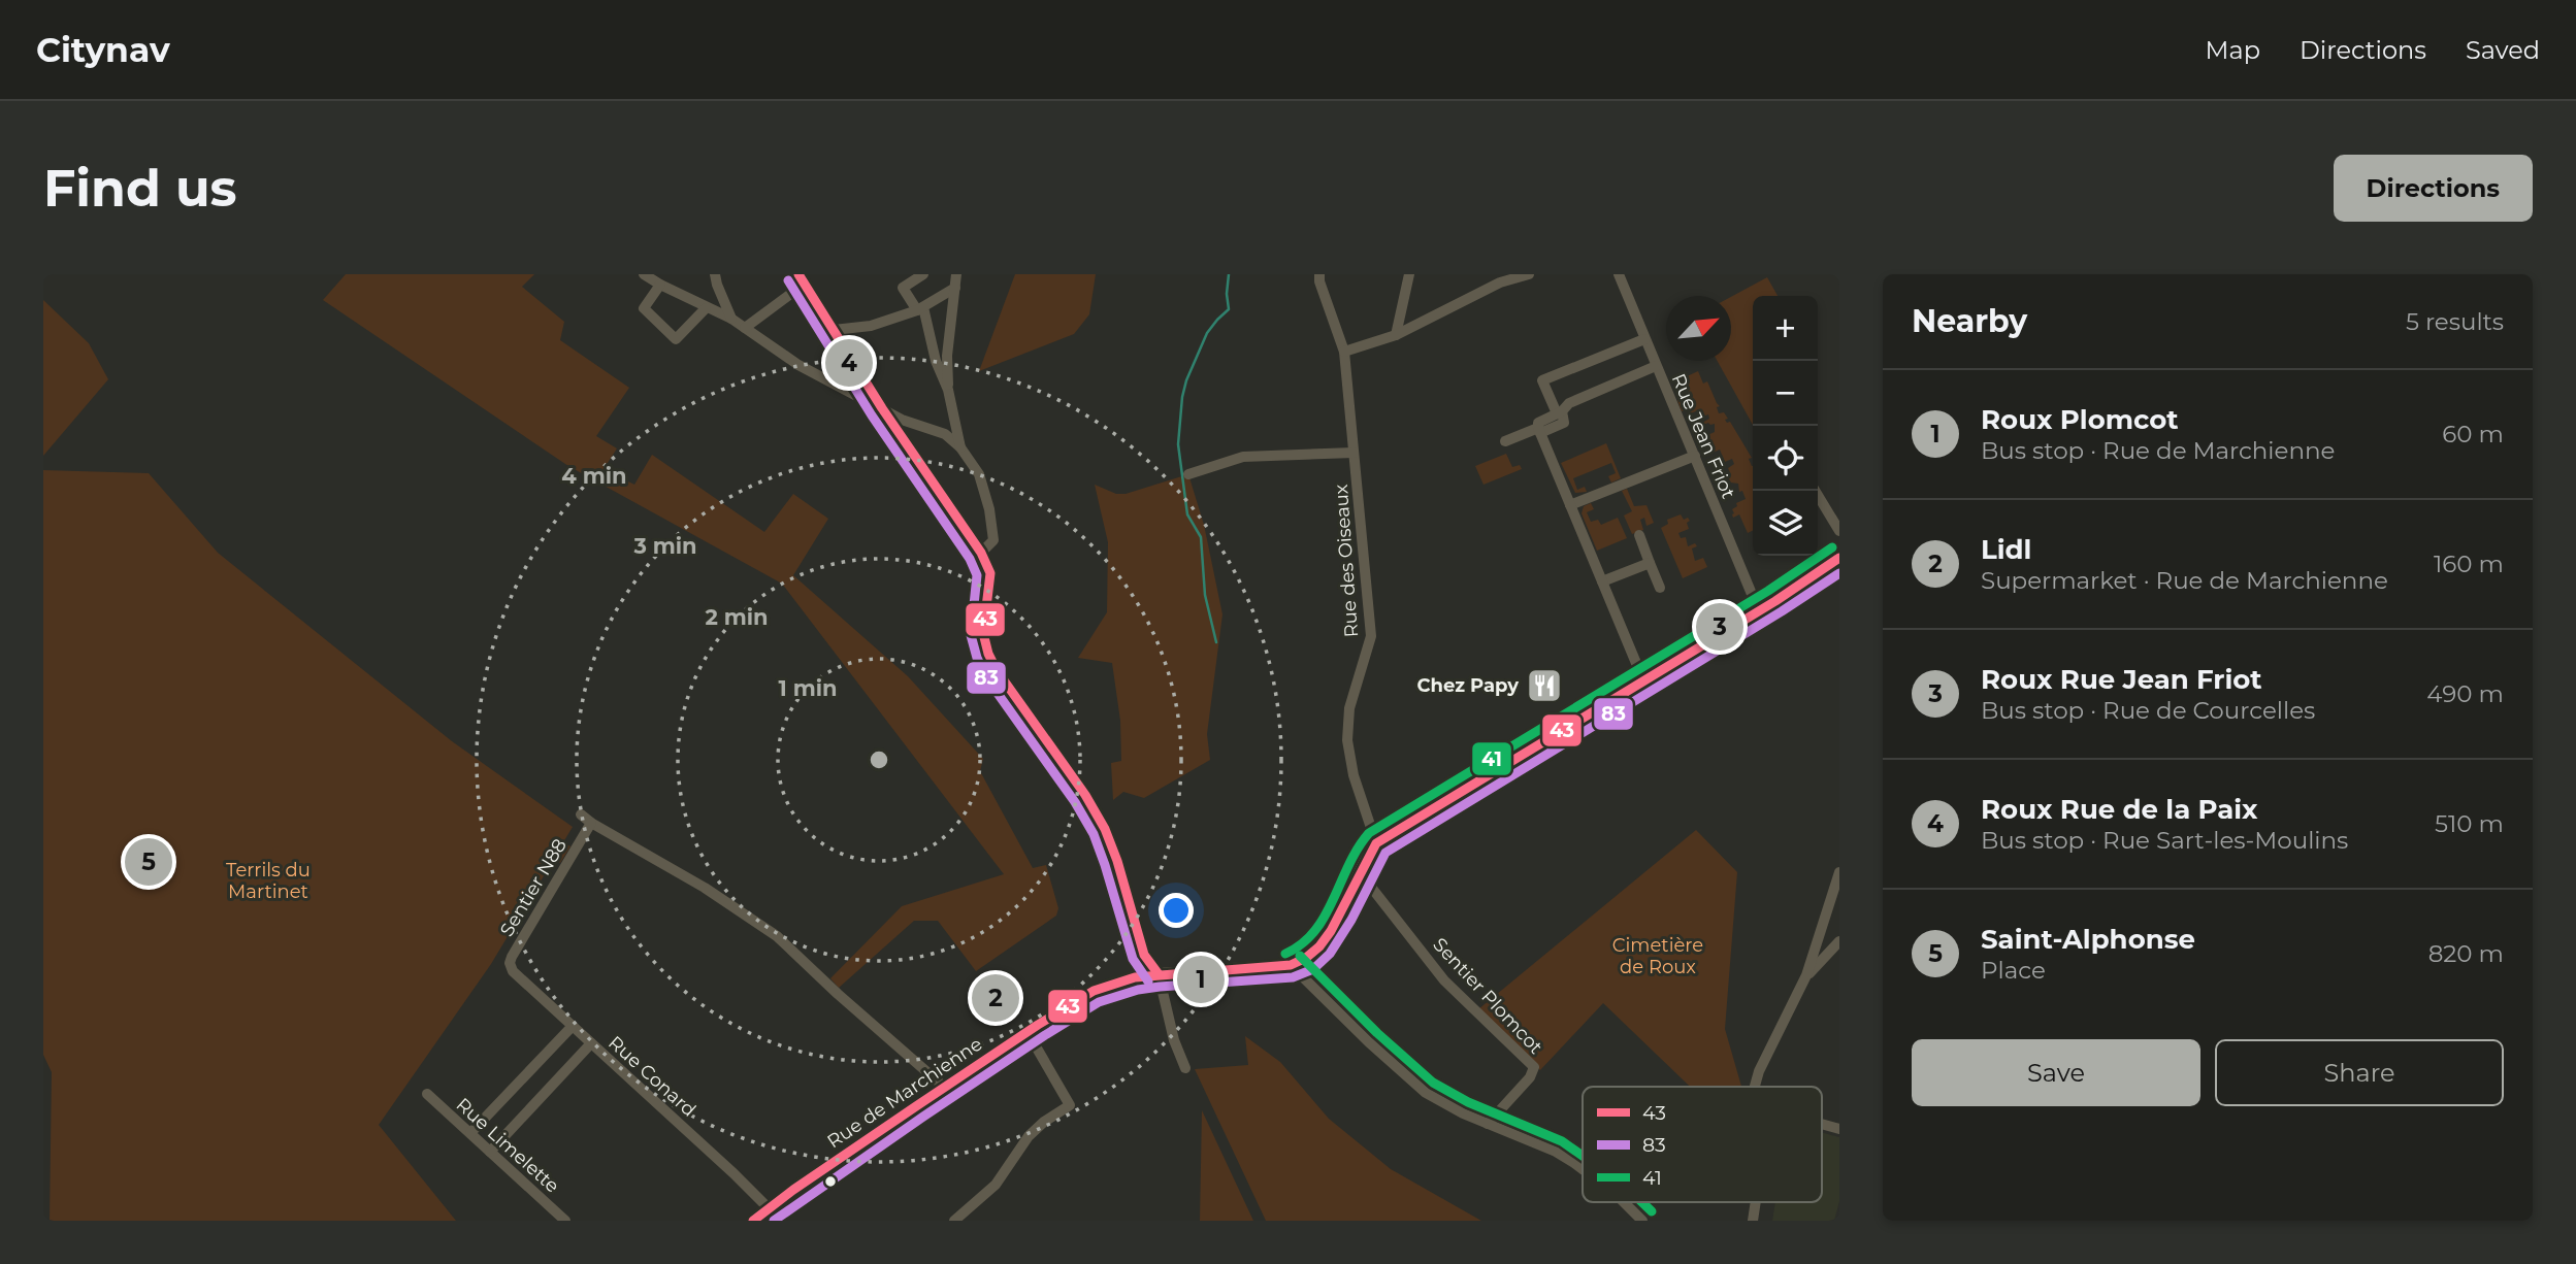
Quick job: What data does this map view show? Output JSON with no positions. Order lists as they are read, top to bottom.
{
  "streets": {
    "main road": ["Rue de Marchienne"],
    "street": [
      "Rue Jean Friot",
      "Rue des Oiseaux",
      "Sentier N88",
      "Sentier Plomcot",
      "Rue Conard",
      "Rue Limelette"
    ]
  },
  "crossings": [
    ["Sentier N88", "Rue Conard"],
    ["Rue Conard", "Rue de Marchienne"]
  ],
  "parks": ["Terrils du Martinet", "Cimetière de Roux"],
  "places": {
    "restaurant": ["Chez Papy"]
  },
  "lines": ["transit line 43", "transit line 83", "transit line 41"],
  "legend": ["43", "83", "41"],
  "north": "top right",
  "page": {
    "header": "Citynav",
    "nav": ["Map", "Directions", "Saved"],
    "buttons": [
      "Directions",
      ["Save", "Share"]
    ],
    "title": "Find us",
    "heading": ["Nearby", "5 results"],
    "map_buttons": ["+", "−"],
    "pins": [
      "4",
      "3",
      "5",
      "1",
      "2"
    ],
    "list": [
      {
        "mark": "1",
        "name": "Roux Plomcot",
        "note": "Bus stop · Rue de Marchienne",
        "value": "60 m"
      },
      {
        "mark": "2",
        "name": "Lidl",
        "note": "Supermarket · Rue de Marchienne",
        "value": "160 m"
      },
      {
        "mark": "3",
        "name": "Roux Rue Jean Friot",
        "note": "Bus stop · Rue de Courcelles",
        "value": "490 m"
      },
      {
        "mark": "4",
        "name": "Roux Rue de la Paix",
        "note": "Bus stop · Rue Sart-les-Moulins",
        "value": "510 m"
      },
      {
        "mark": "5",
        "name": "Saint-Alphonse",
        "note": "Place",
        "value": "820 m"
      }
    ]
  },
  "rings": [
    "4 min",
    "3 min",
    "2 min",
    "1 min"
  ]
}
